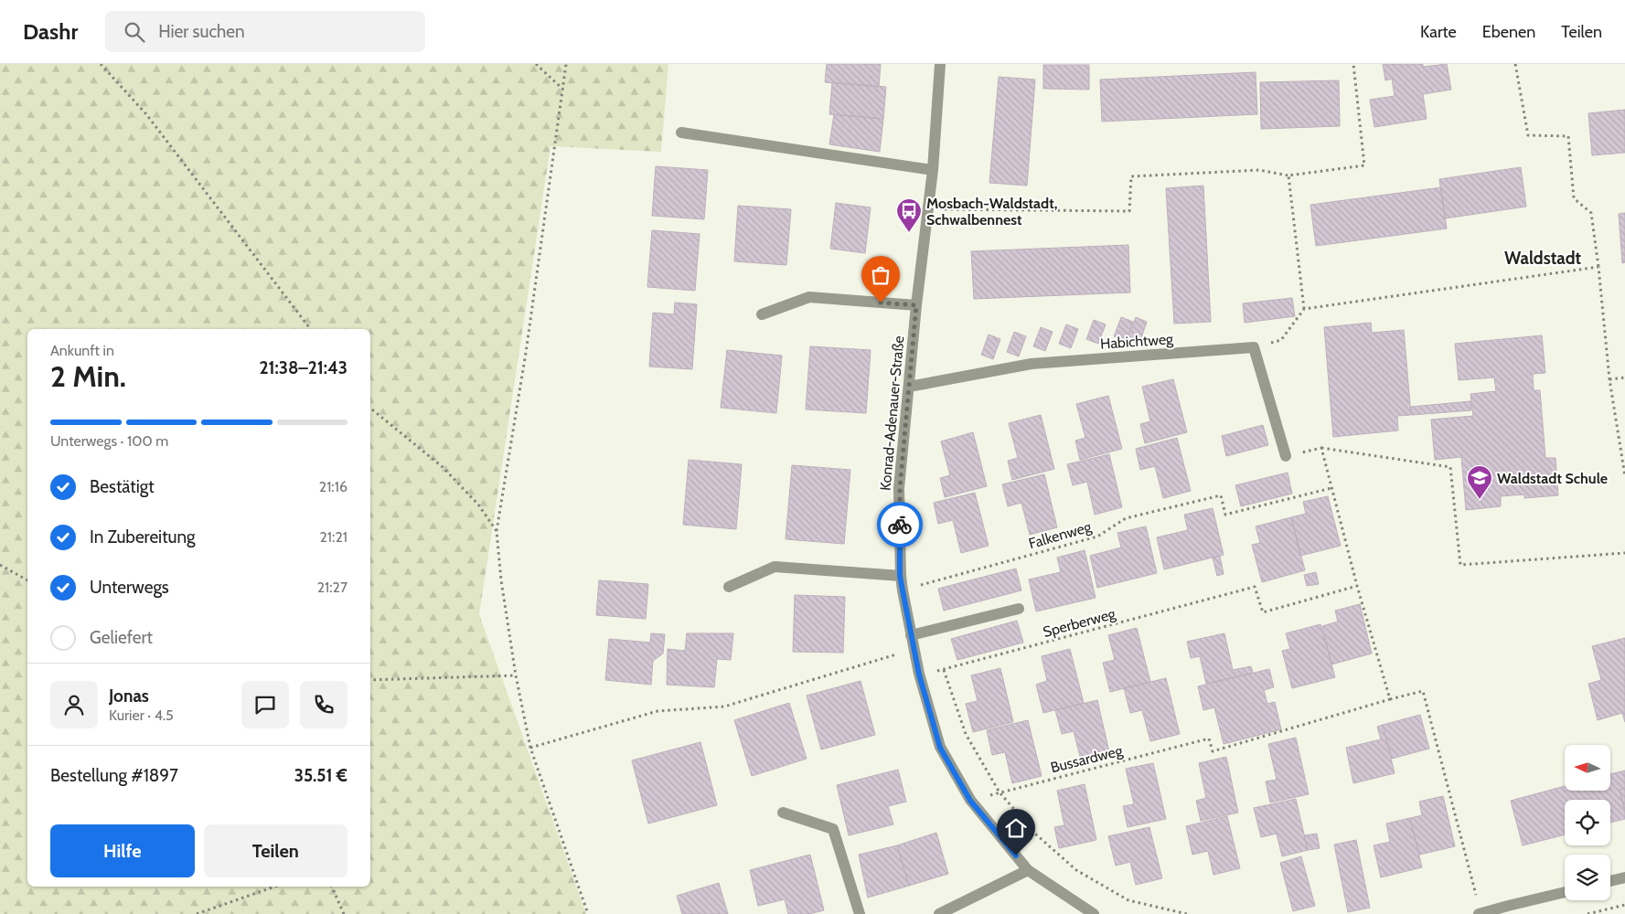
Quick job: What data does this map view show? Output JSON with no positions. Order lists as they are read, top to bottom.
{
  "streets": {
    "street": ["Habichtweg", "Konrad-Adenauer-Straße"],
    "path": ["Falkenweg", "Sperberweg", "Bussardweg"]
  },
  "crossings": [
    ["Habichtweg", "Konrad-Adenauer-Straße"],
    ["Konrad-Adenauer-Straße", "Falkenweg"],
    ["Konrad-Adenauer-Straße", "Sperberweg"],
    ["Konrad-Adenauer-Straße", "Bussardweg"]
  ],
  "districts": ["Waldstadt"],
  "places": {
    "bus stop": ["Mosbach-Waldstadt, Schwalbennest"],
    "school or university": ["Waldstadt Schule"]
  },
  "north": "left",
  "page": {
    "header": "Dashr",
    "search": "Hier suchen",
    "nav": ["Karte", "Ebenen", "Teilen"],
    "heading": ["2 Min.", "Ankunft in", "21:38–21:43"],
    "panel": [
      "Jonas",
      "Kurier · 4.5",
      "Bestellung #1897",
      "35.51 €"
    ],
    "bar": "Unterwegs · 100 m",
    "list": [
      ["Bestätigt", "21:16"],
      ["In Zubereitung", "21:21"],
      ["Unterwegs", "21:27"],
      "Geliefert"
    ],
    "buttons": ["Hilfe", "Teilen"]
  }
}
